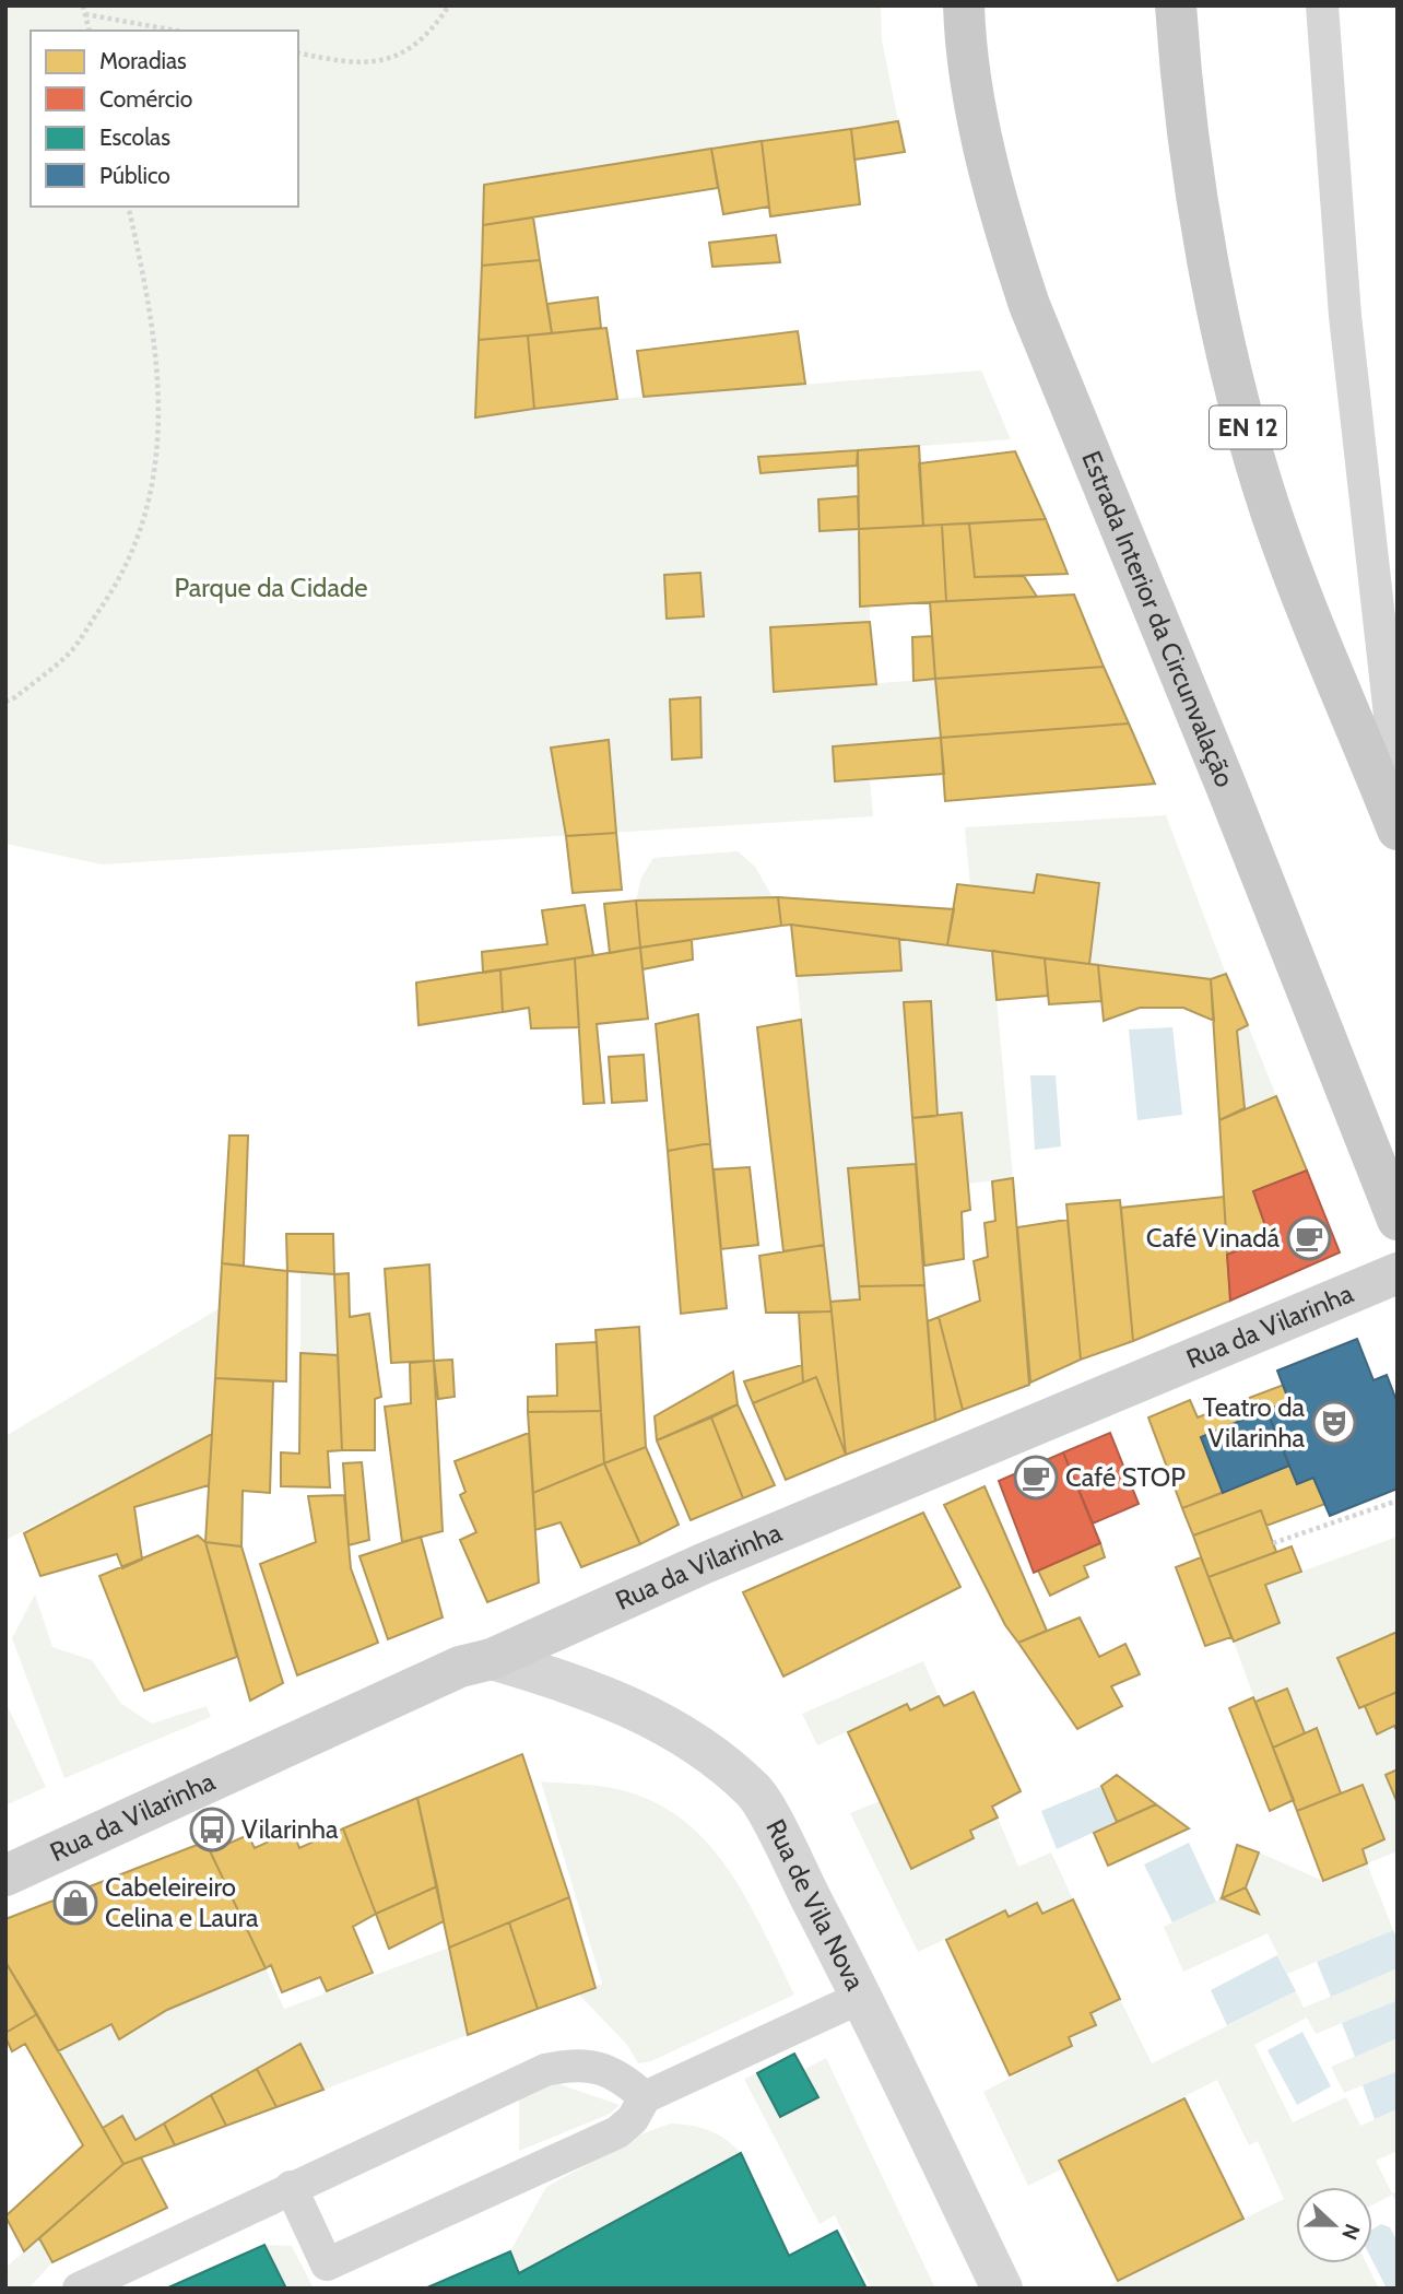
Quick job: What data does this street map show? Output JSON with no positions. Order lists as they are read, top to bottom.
{
  "streets": {
    "main road": ["EN 12", "Estrada Interior da Circunvalação", "Rua da Vilarinha"],
    "street": ["Rua de Vila Nova"]
  },
  "crossings": [
    ["Rua da Vilarinha", "Rua de Vila Nova"]
  ],
  "parks": ["Parque da Cidade"],
  "places": {
    "cafe": ["Café Vinadá", "Café STOP"],
    "theatre": ["Teatro da Vilarinha"],
    "bus stop": ["Vilarinha"],
    "shop": ["Cabeleireiro Celina e Laura"]
  },
  "legend": [
    "Moradias",
    "Comércio",
    "Escolas",
    "Público"
  ],
  "north": "right"
}
